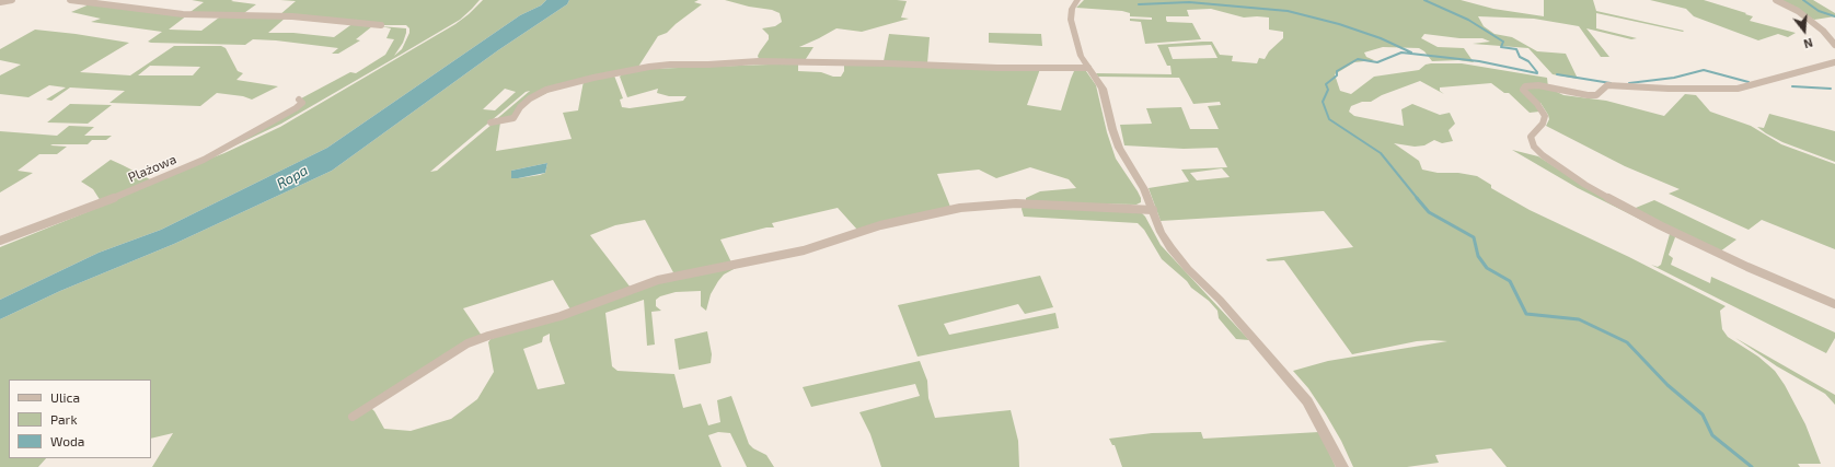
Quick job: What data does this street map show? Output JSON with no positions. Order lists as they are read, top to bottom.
{
  "streets": {
    "street": ["Plażowa"]
  },
  "water": ["Ropa"],
  "legend": ["Ulica", "Park", "Woda"],
  "north": "bottom"
}
